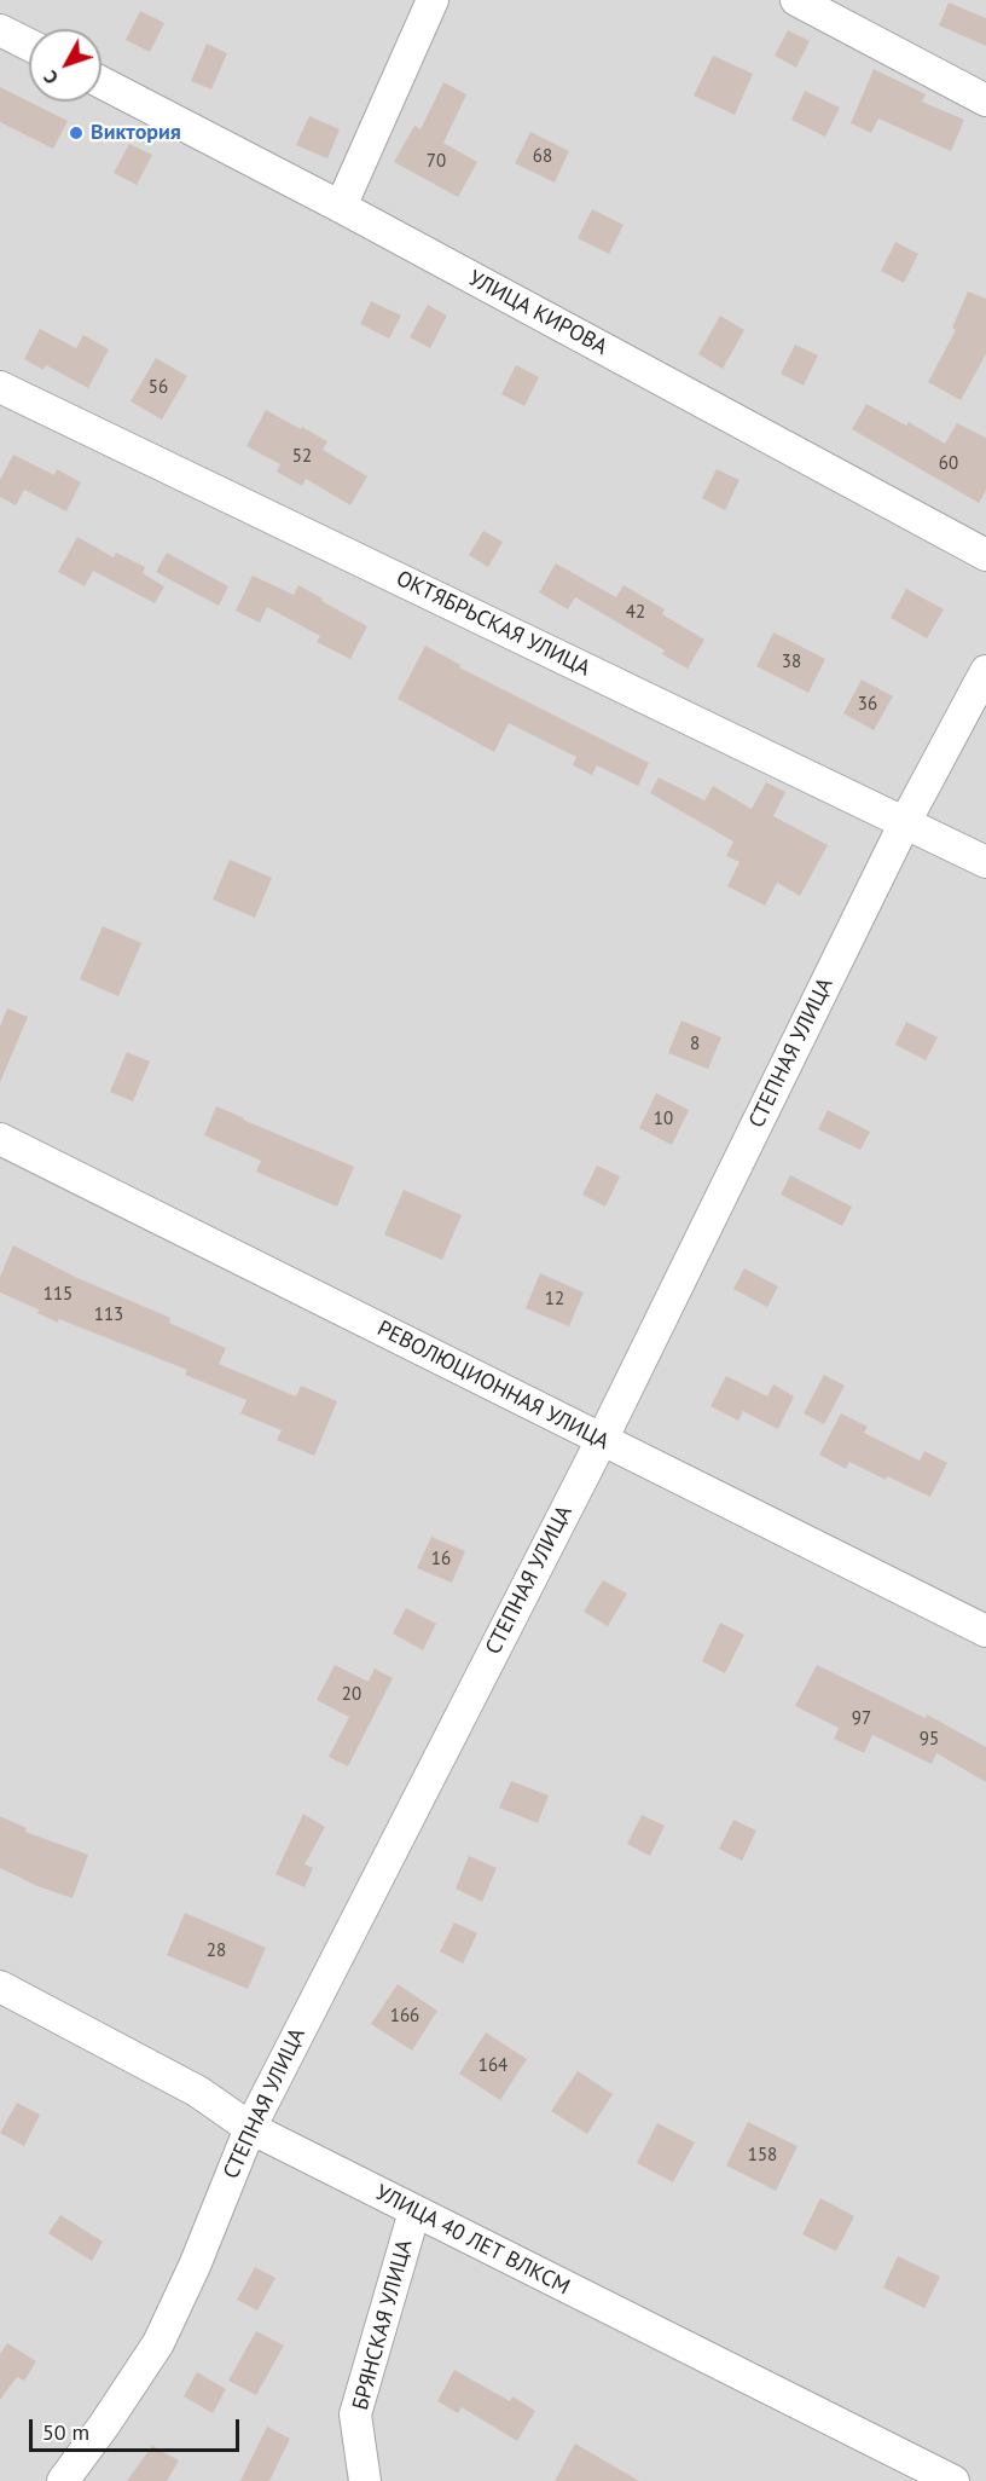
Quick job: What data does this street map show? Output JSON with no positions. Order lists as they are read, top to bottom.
{
  "streets": {
    "street": [
      "УЛИЦА КИРОВА",
      "ОКТЯБРЬСКАЯ УЛИЦА",
      "СТЕПНАЯ УЛИЦА",
      "РЕВОЛЮЦИОННАЯ УЛИЦА",
      "УЛИЦА 40 ЛЕТ ВЛКСМ",
      "БРЯНСКАЯ УЛИЦА"
    ]
  },
  "crossings": [
    ["ОКТЯБРЬСКАЯ УЛИЦА", "СТЕПНАЯ УЛИЦА"],
    ["СТЕПНАЯ УЛИЦА", "РЕВОЛЮЦИОННАЯ УЛИЦА"],
    ["СТЕПНАЯ УЛИЦА", "УЛИЦА 40 ЛЕТ ВЛКСМ"],
    ["УЛИЦА 40 ЛЕТ ВЛКСМ", "БРЯНСКАЯ УЛИЦА"]
  ],
  "places": ["Виктория"],
  "house_numbers": [
    "68",
    "70",
    "56",
    "52",
    "60",
    "42",
    "38",
    "36",
    "8",
    "10",
    "115",
    "12",
    "113",
    "16",
    "20",
    "97",
    "95",
    "28",
    "166",
    "164",
    "158"
  ],
  "scale_bar": "50 m",
  "north": "bottom left"
}
